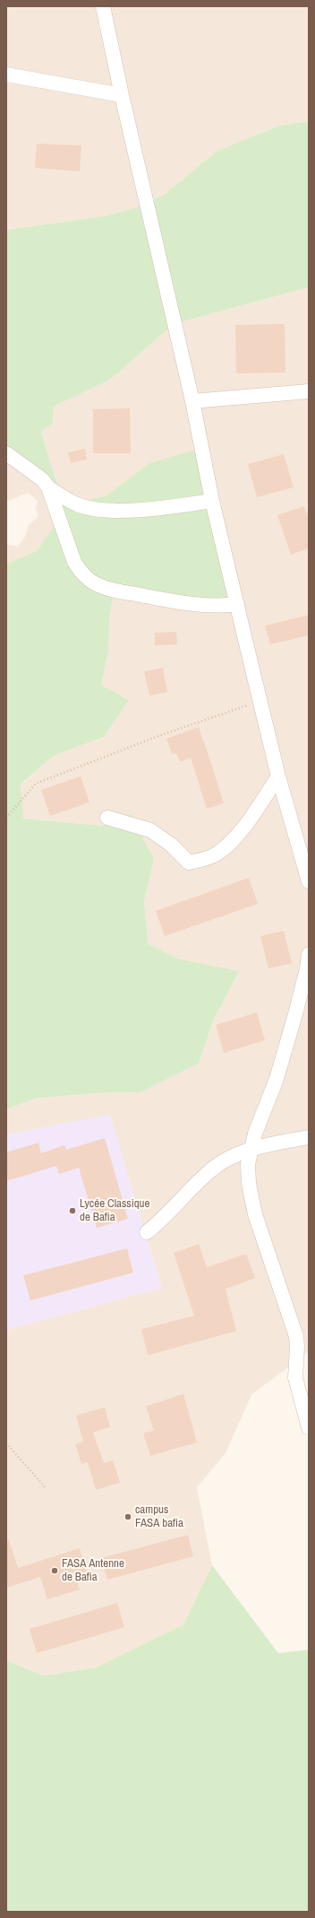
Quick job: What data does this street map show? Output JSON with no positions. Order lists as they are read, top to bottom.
{
  "places": ["Lycée Classique de Bafia", "campus FASA bafia", "FASA Antenne de Bafia"]
}
